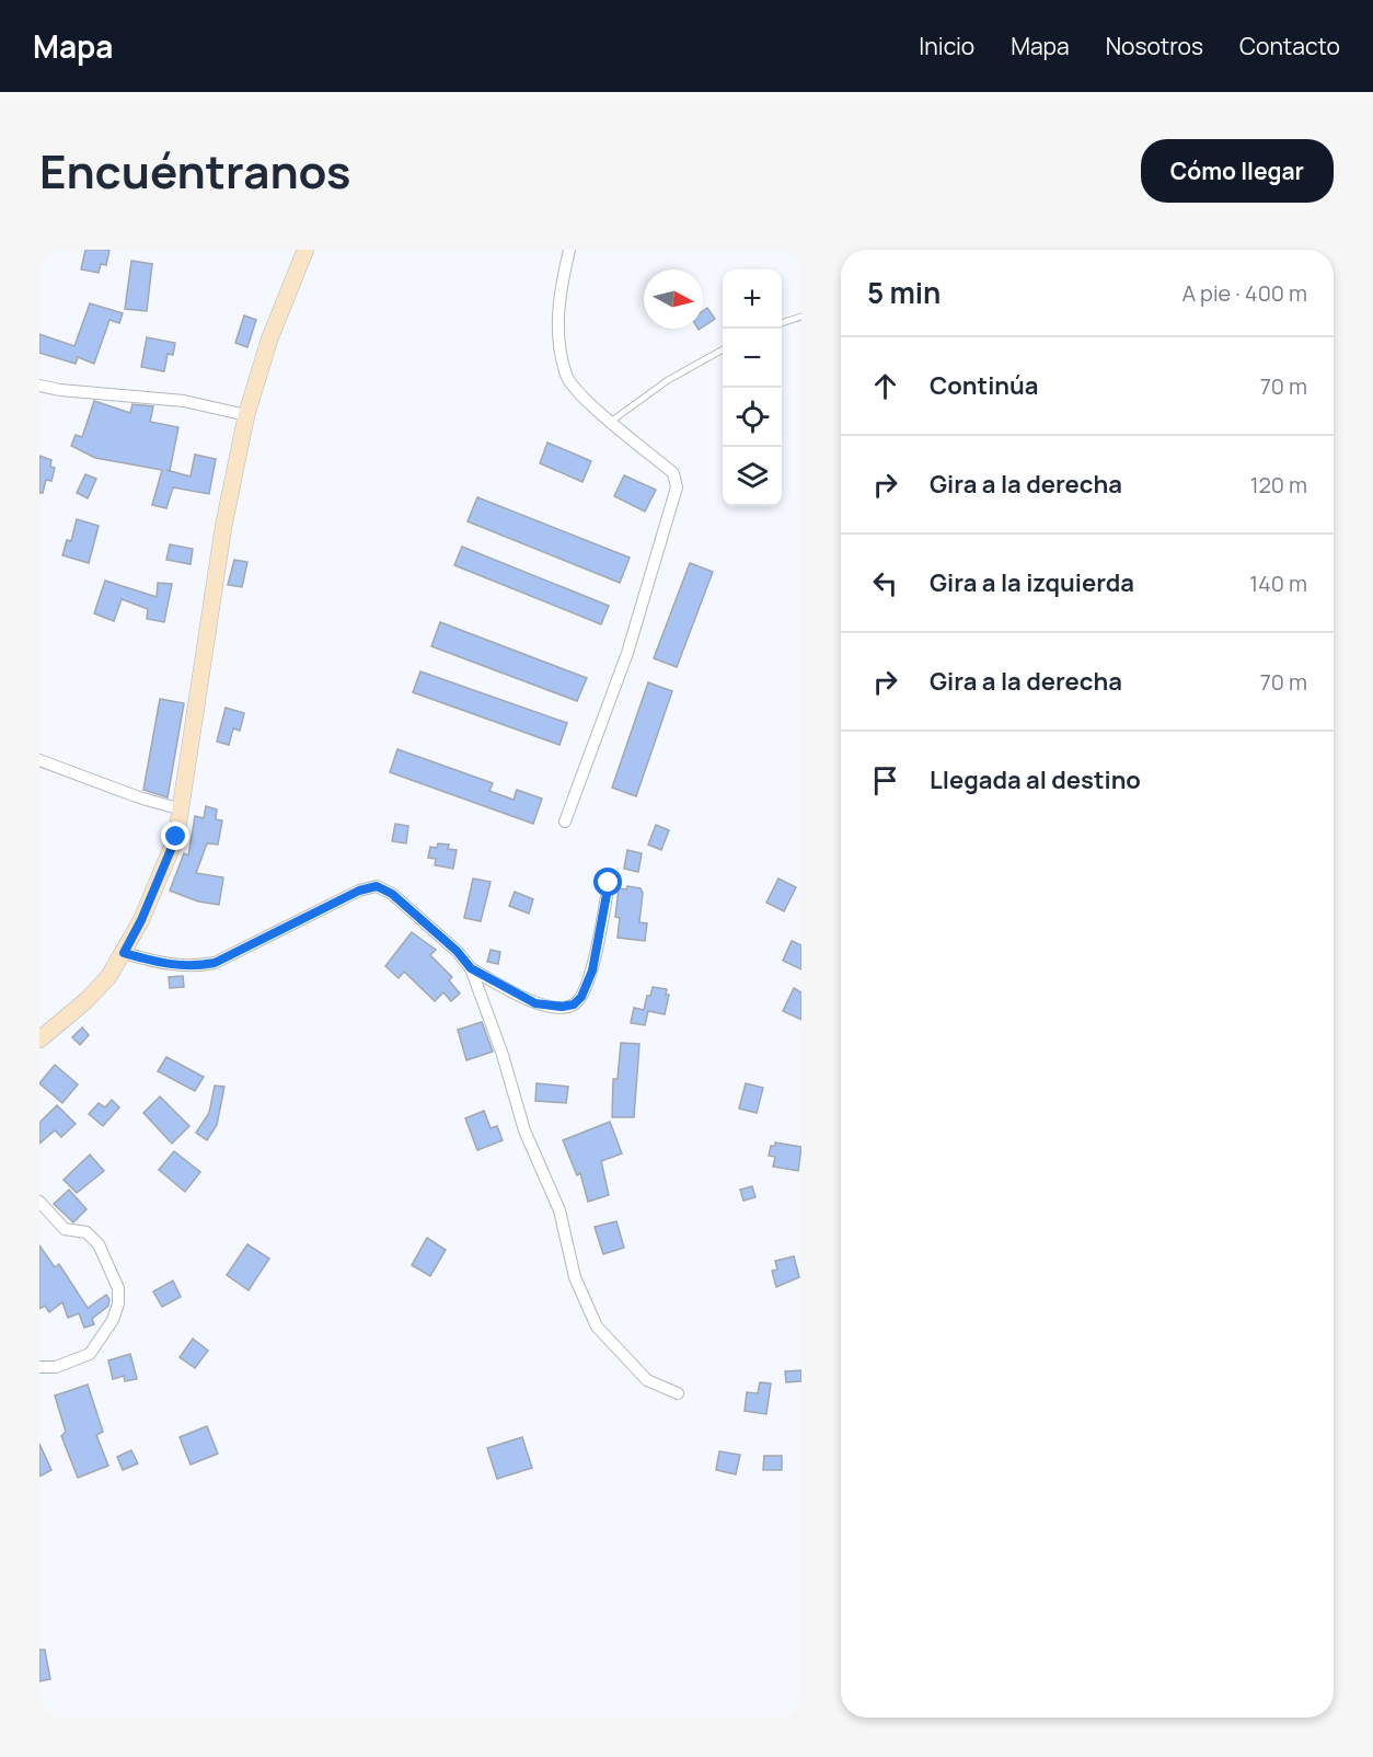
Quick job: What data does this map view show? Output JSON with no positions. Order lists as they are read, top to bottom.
{
  "north": "right",
  "page": {
    "header": "Mapa",
    "nav": [
      "Inicio",
      "Mapa",
      "Nosotros",
      "Contacto"
    ],
    "title": "Encuéntranos",
    "buttons": "Cómo llegar",
    "heading": ["5 min", "A pie · 400 m"],
    "map_buttons": ["+", "−"],
    "list": [
      ["Continúa", "70 m"],
      ["Gira a la derecha", "120 m"],
      ["Gira a la izquierda", "140 m"],
      ["Gira a la derecha", "70 m"],
      "Llegada al destino"
    ]
  }
}
